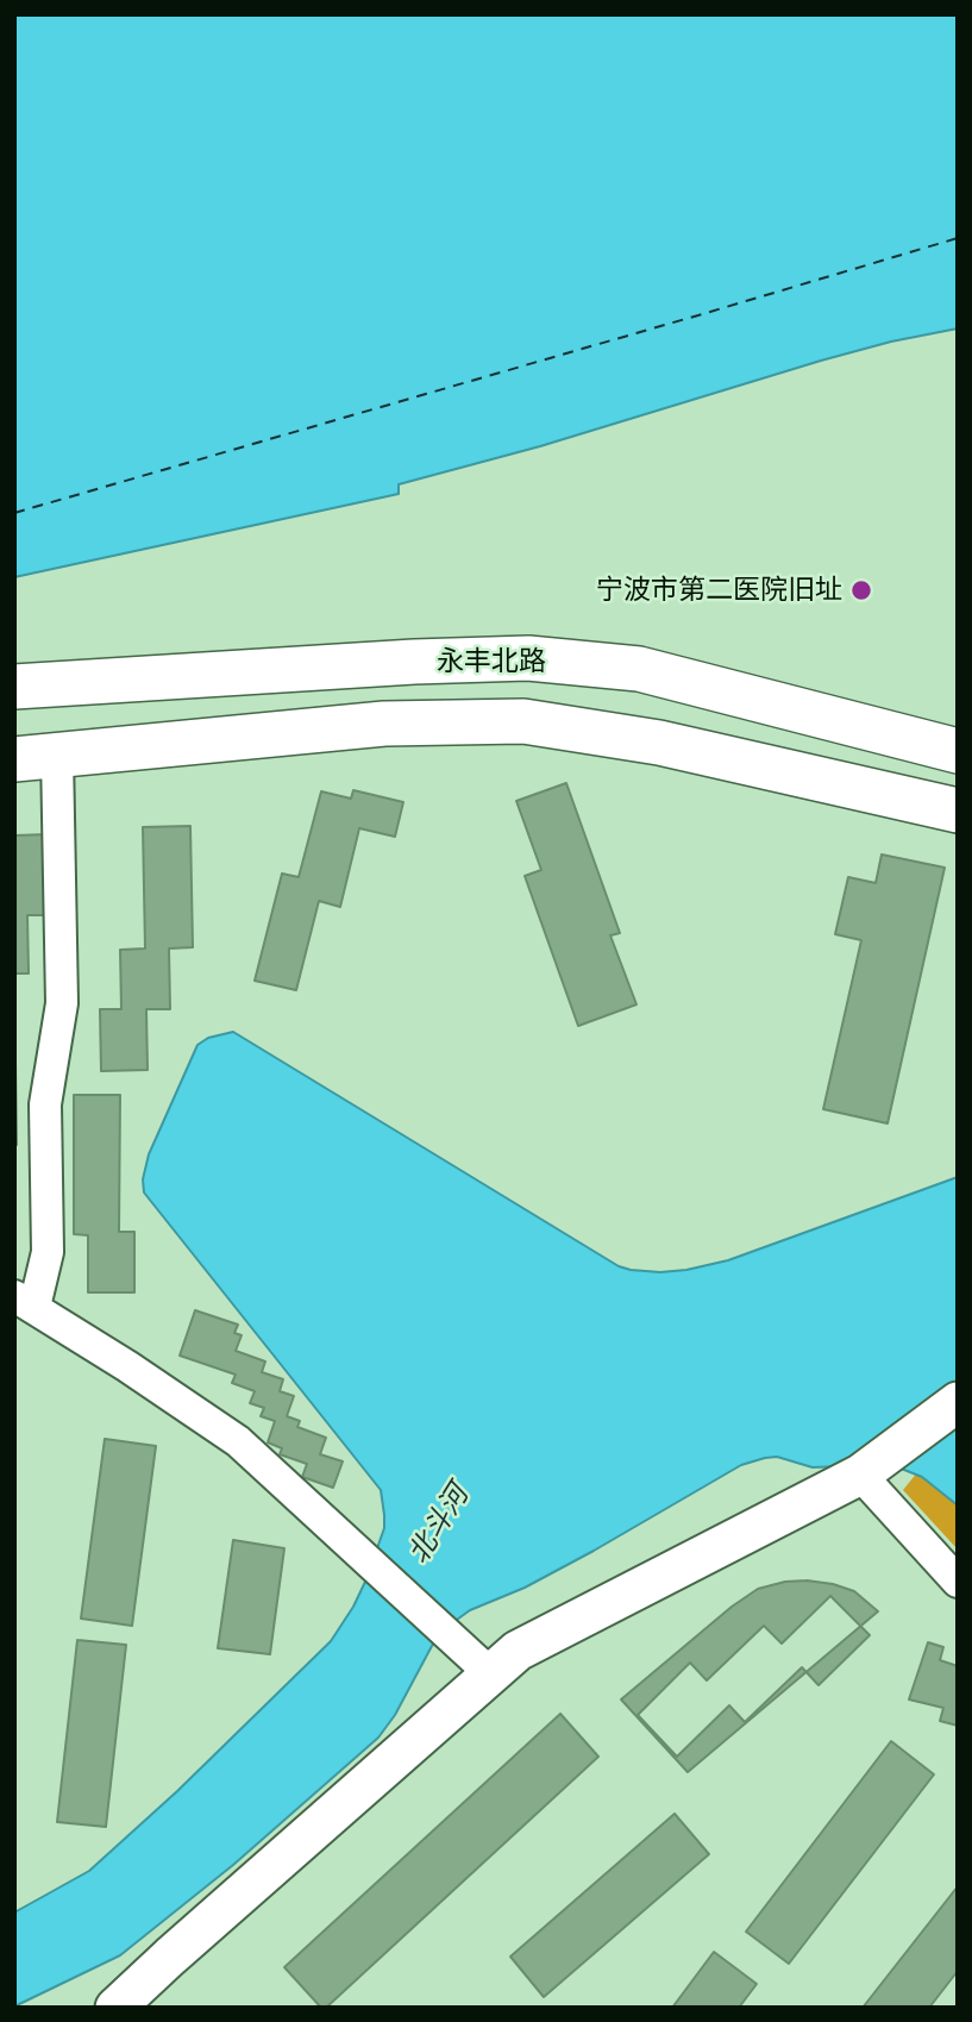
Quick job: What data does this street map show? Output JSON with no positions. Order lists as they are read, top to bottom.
{
  "streets": {
    "main road": ["永丰北路"]
  },
  "water": ["北斗河"],
  "places": ["宁波市第二医院旧址"]
}
